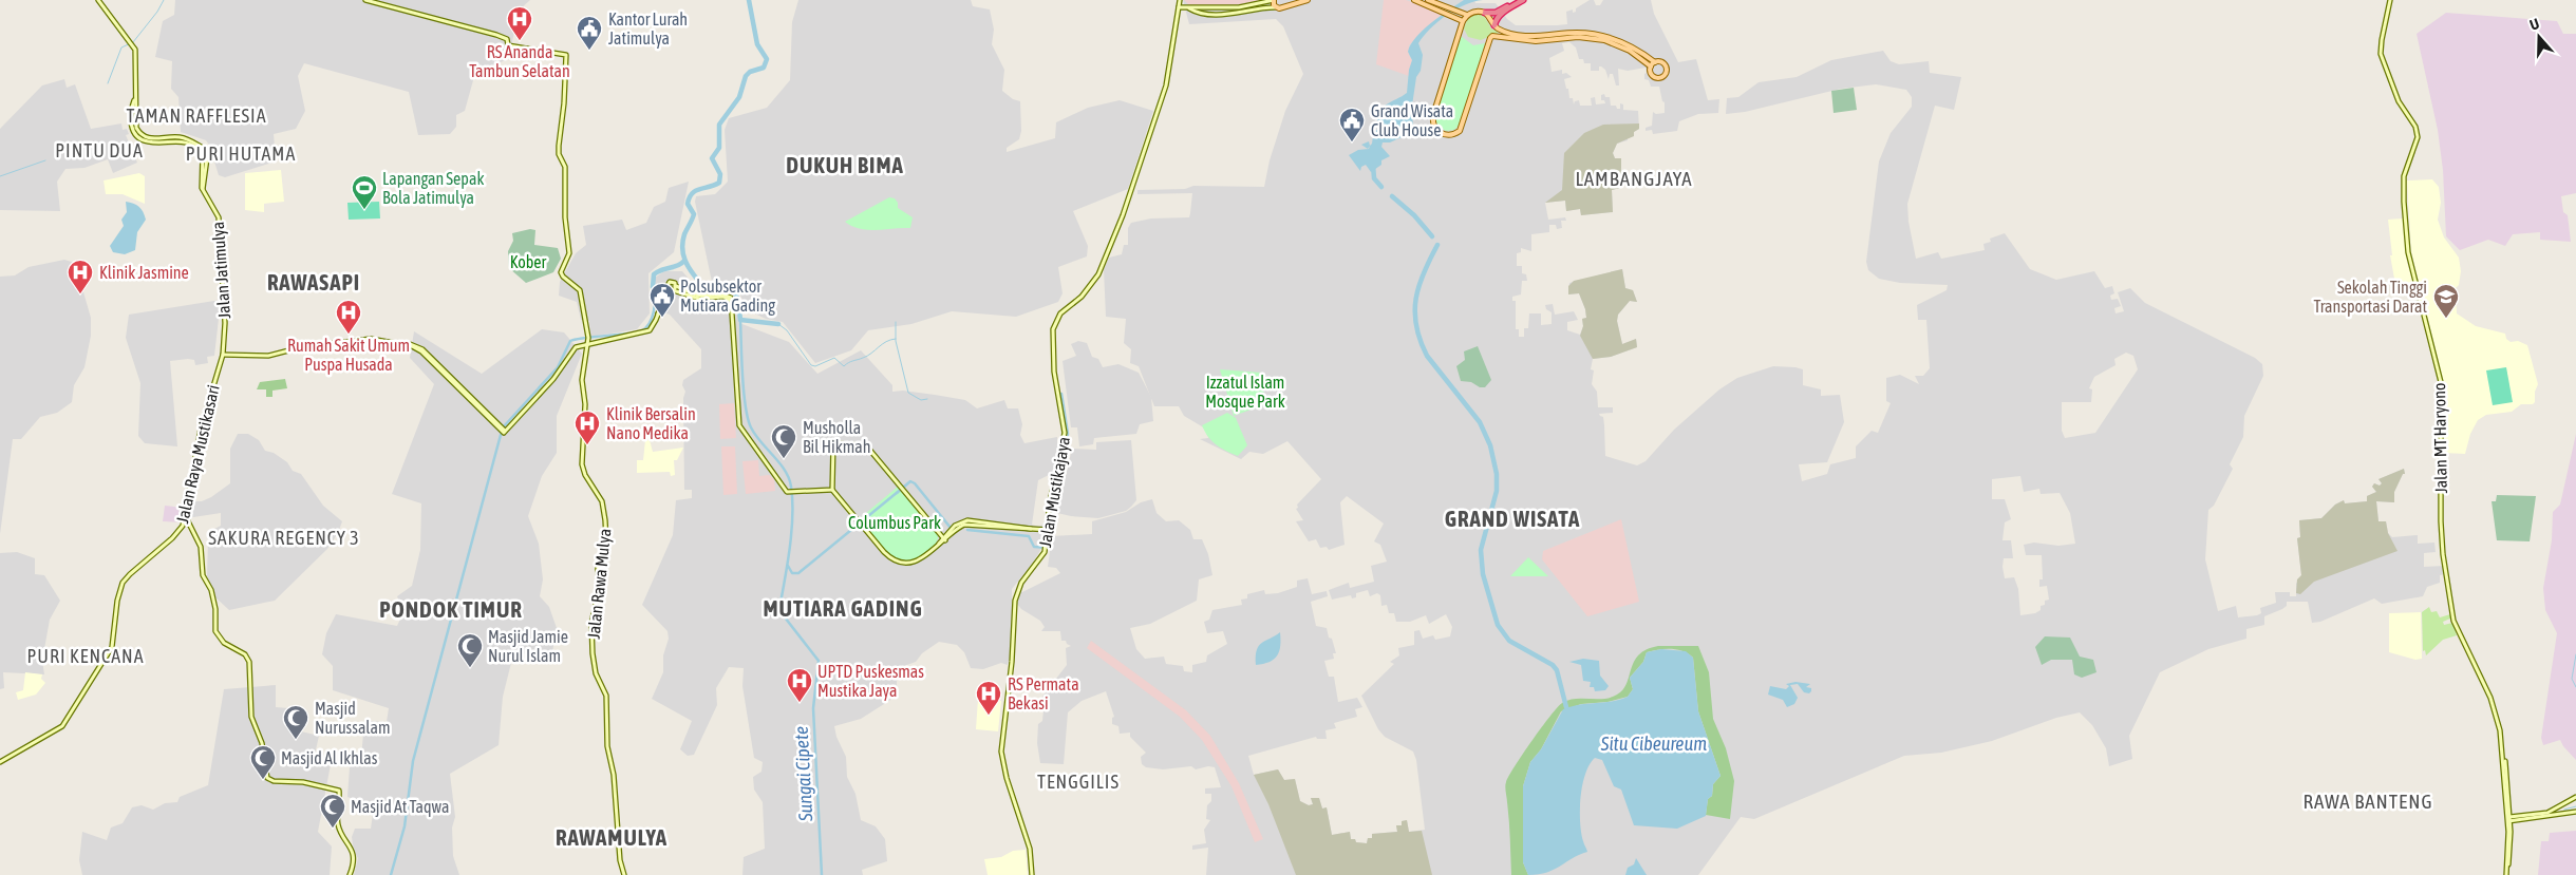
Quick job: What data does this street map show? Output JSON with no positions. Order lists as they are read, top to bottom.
{
  "streets": {
    "main road": [
      "Jalan Jatimulya",
      "Jalan MT Haryono",
      "Jalan Raya Mustikasari",
      "Jalan Mustikajaya",
      "Jalan Rawa Mulya"
    ]
  },
  "crossings": [
    ["Jalan Jatimulya", "Jalan Raya Mustikasari"]
  ],
  "districts": [
    "TAMAN RAFFLESIA",
    "PINTU DUA",
    "PURI HUTAMA",
    "DUKUH BIMA",
    "LAMBANGJAYA",
    "RAWASAPI",
    "GRAND WISATA",
    "SAKURA REGENCY 3",
    "MUTIARA GADING",
    "PONDOK TIMUR",
    "PURI KENCANA",
    "TENGGILIS",
    "RAWA BANTENG",
    "RAWAMULYA"
  ],
  "water": ["Situ Cibeureum", "Sungai Cipete"],
  "parks": ["Kober", "Izzatul Islam Mosque Park", "Columbus Park"],
  "places": {
    "hospital": [
      "RS Ananda Tambun Selatan",
      "Klinik Jasmine",
      "Rumah Sakit Umum Puspa Husada",
      "Klinik Bersalin Nano Medika",
      "UPTD Puskesmas Mustika Jaya",
      "RS Permata Bekasi"
    ],
    "public building": ["Kantor Lurah Jatimulya", "Grand Wisata Club House", "Polsubsektor Mutiara Gading"],
    "sports": ["Lapangan Sepak Bola Jatimulya"],
    "school or university": ["Sekolah Tinggi Transportasi Darat"],
    "mosque": [
      "Musholla Bil Hikmah",
      "Masjid Jamie Nurul Islam",
      "Masjid Nurussalam",
      "Masjid Al Ikhlas",
      "Masjid At Taqwa"
    ]
  },
  "north": "top"
}
